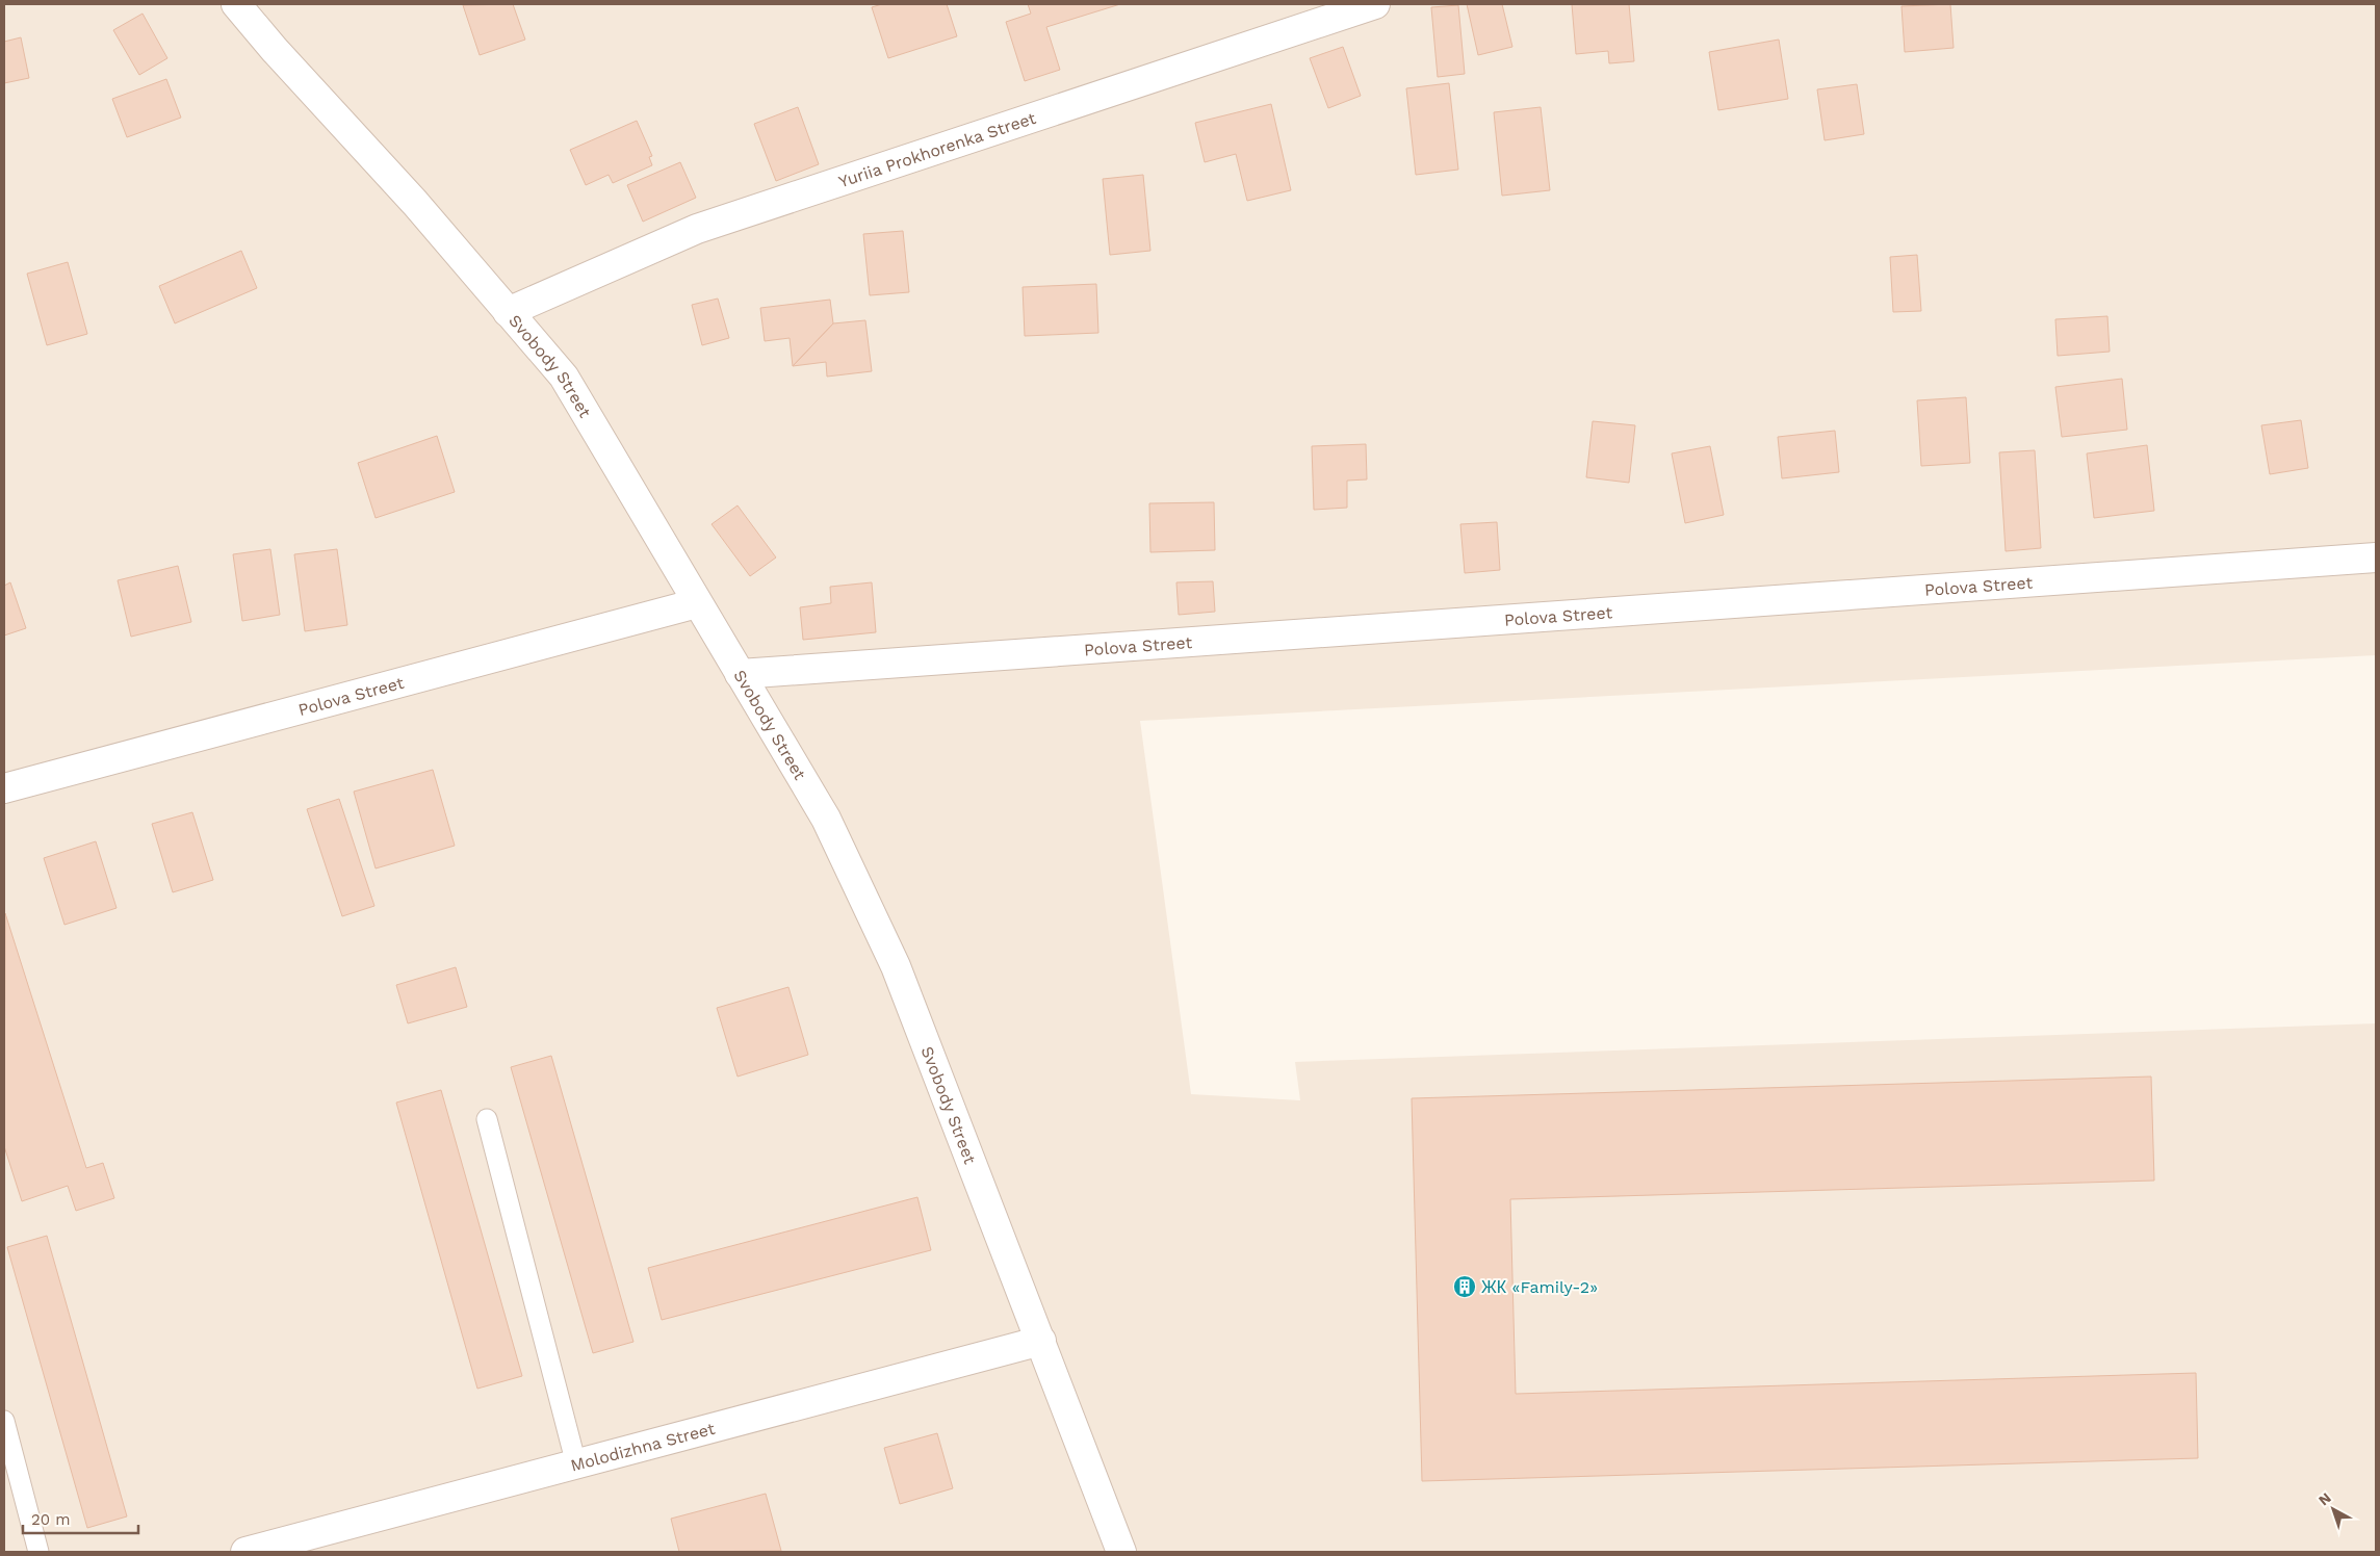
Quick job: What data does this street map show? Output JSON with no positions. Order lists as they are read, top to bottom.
{
  "streets": {
    "street": [
      "Yuriia Prokhorenka Street",
      "Svobody Street",
      "Polova Street",
      "Molodizhna Street"
    ]
  },
  "crossings": [
    ["Yuriia Prokhorenka Street", "Svobody Street"],
    ["Svobody Street", "Polova Street"],
    ["Svobody Street", "Molodizhna Street"]
  ],
  "places": {
    "building": ["ЖК «Family-2»"]
  },
  "scale_bar": "20 m",
  "north": "top left"
}
